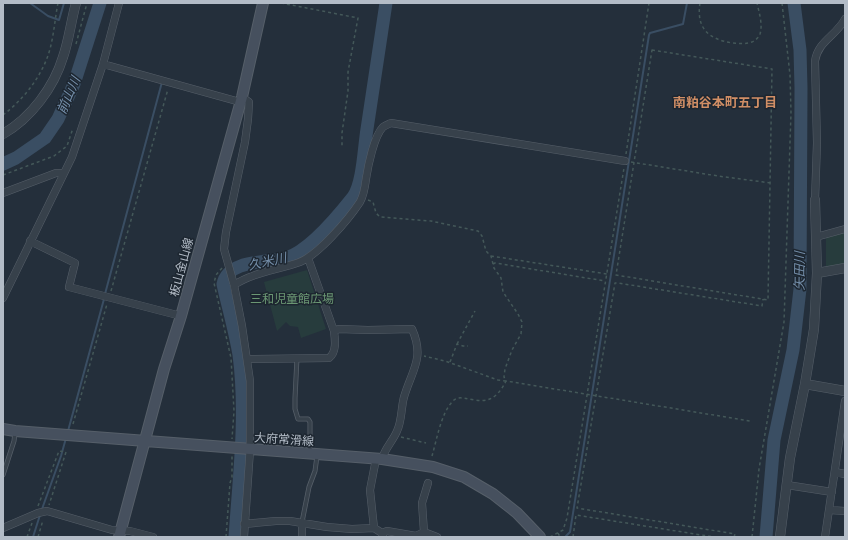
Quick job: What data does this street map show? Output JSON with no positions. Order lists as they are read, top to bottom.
{
  "streets": {
    "main road": ["板山金山線", "大府常滑線"]
  },
  "crossings": [
    ["板山金山線", "大府常滑線"]
  ],
  "districts": ["南粕谷本町五丁目"],
  "water": ["前山川", "久米川", "矢田川"],
  "parks": ["三和児童館広場"]
}
